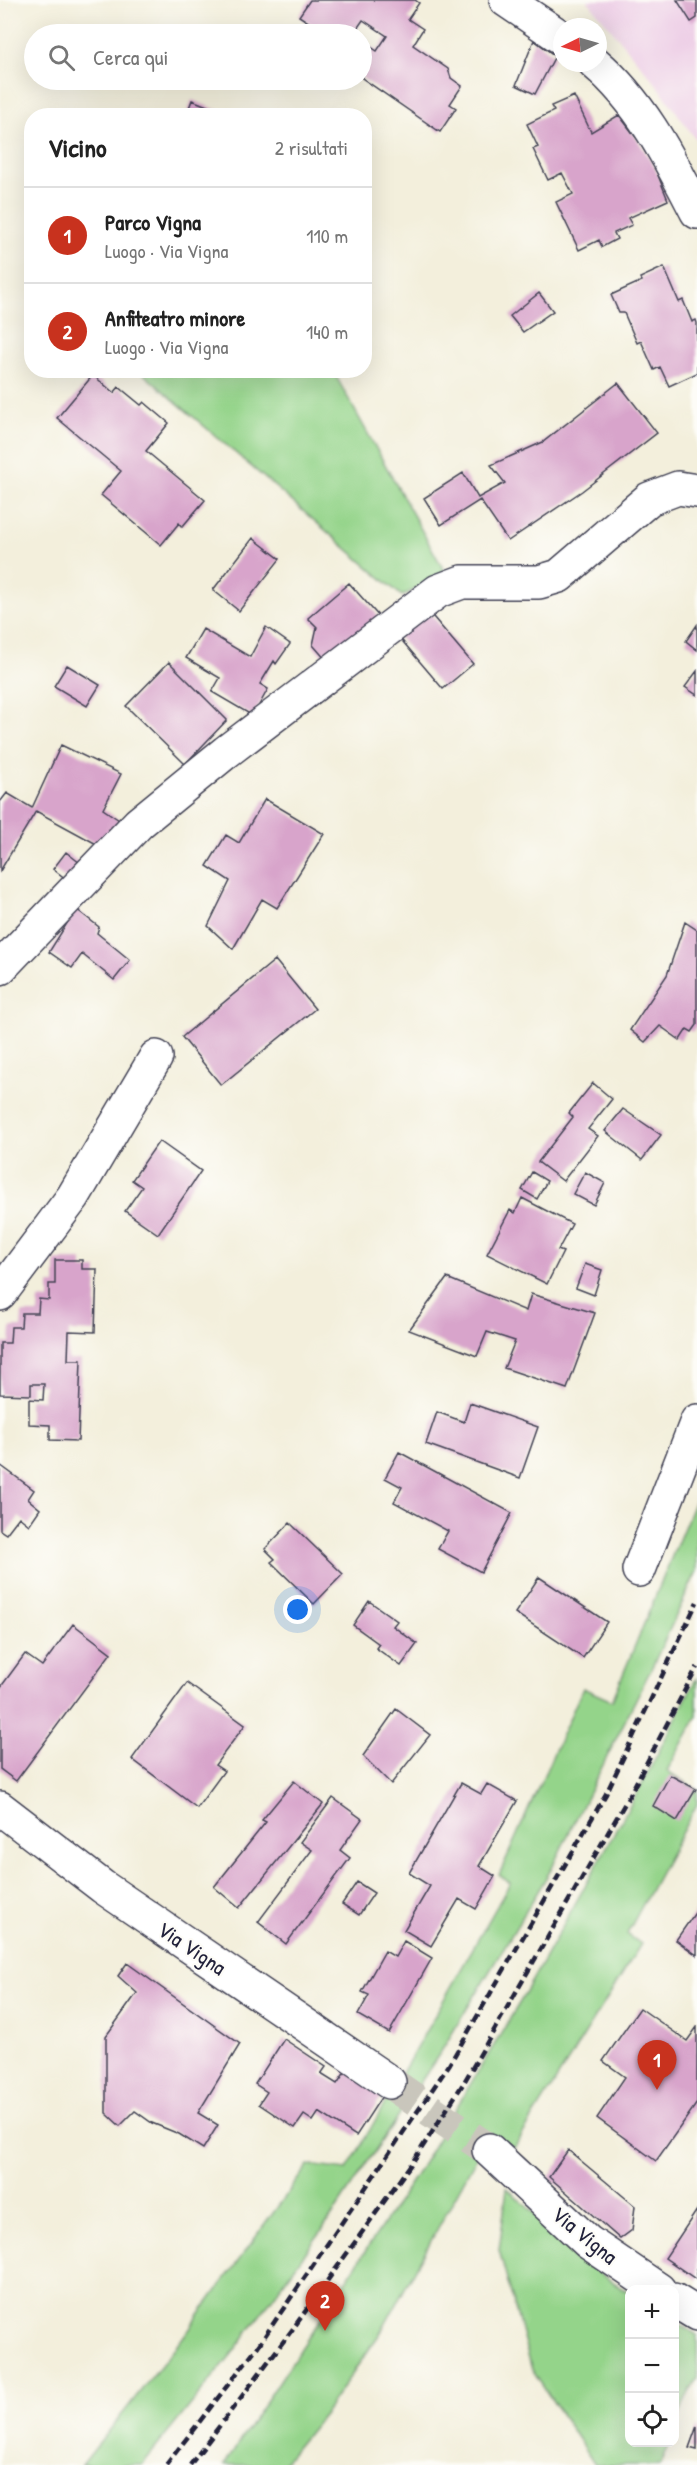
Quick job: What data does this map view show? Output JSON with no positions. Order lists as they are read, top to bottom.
{
  "streets": {
    "street": ["Via Vigna"]
  },
  "north": "left",
  "page": {
    "search": "Cerca qui",
    "heading": ["Vicino", "2 risultati"],
    "list": [
      {
        "mark": "1",
        "name": "Parco Vigna",
        "note": "Luogo · Via Vigna",
        "value": "110 m"
      },
      {
        "mark": "2",
        "name": "Anfiteatro minore",
        "note": "Luogo · Via Vigna",
        "value": "140 m"
      }
    ],
    "pins": ["1", "2"],
    "map_buttons": ["+", "−"]
  }
}
